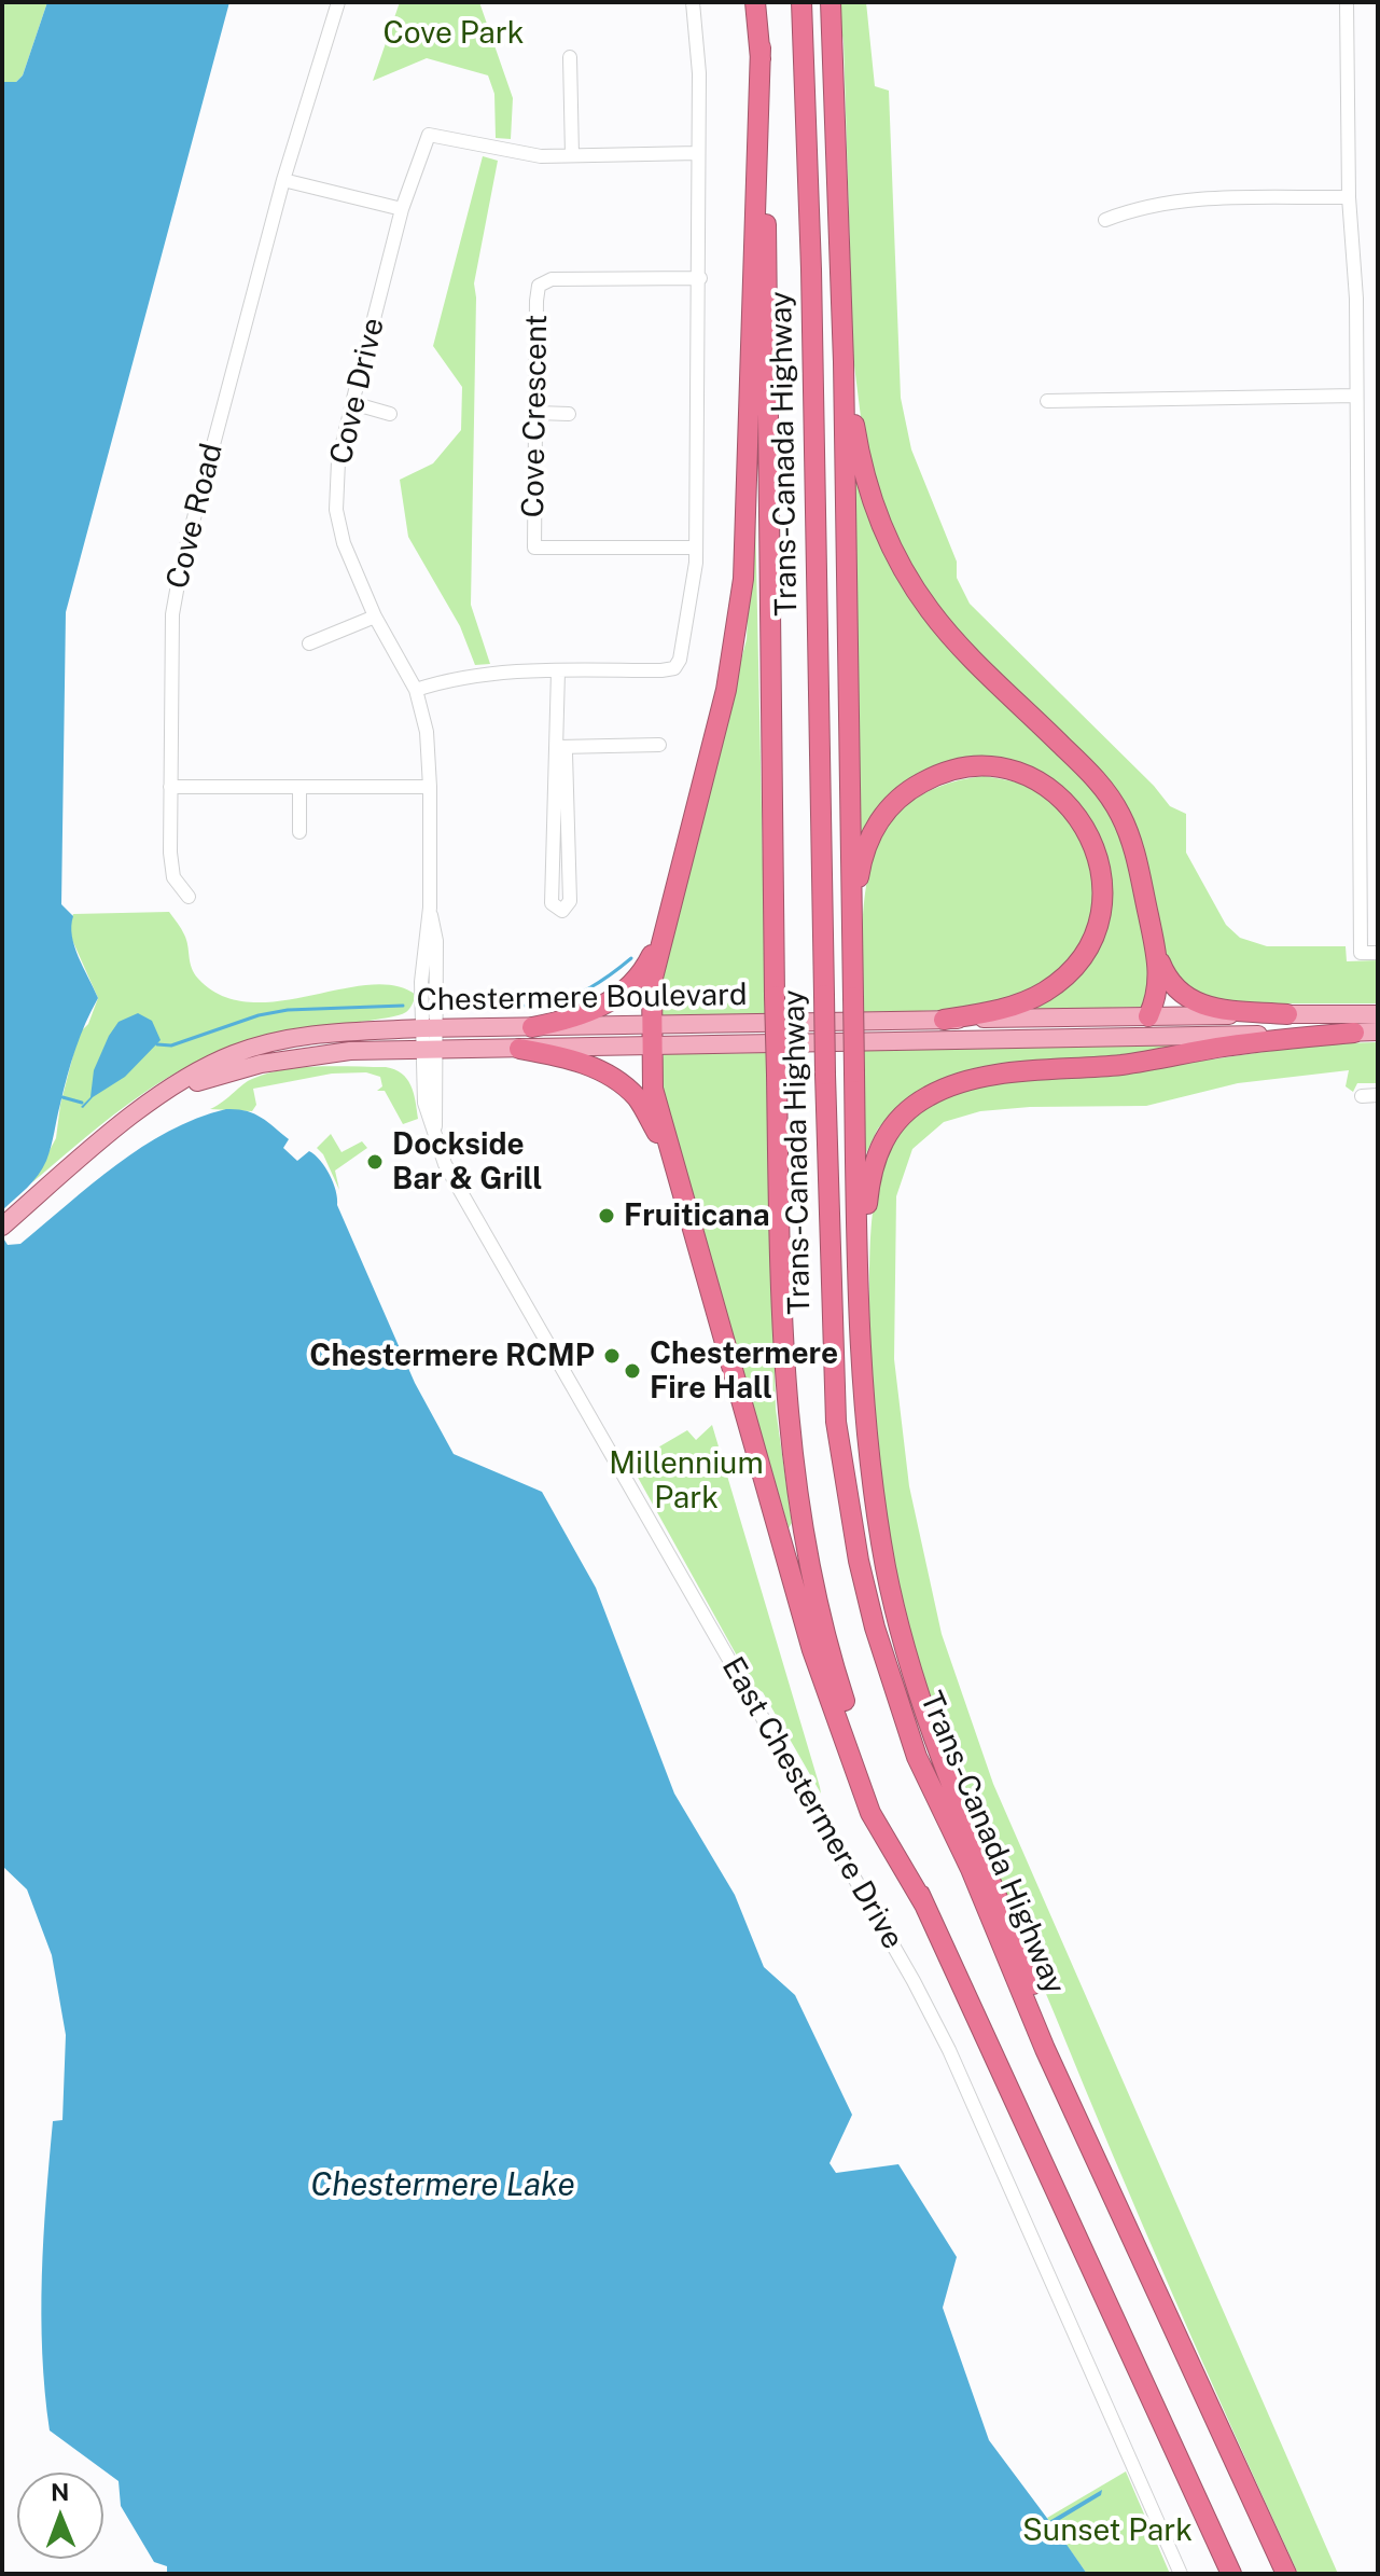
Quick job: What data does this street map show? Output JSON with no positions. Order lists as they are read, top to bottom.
{
  "streets": {
    "highway": ["Trans-Canada Highway"],
    "main road": ["Chestermere Boulevard"],
    "street": [
      "Cove Drive",
      "Cove Crescent",
      "Cove Road",
      "East Chestermere Drive"
    ]
  },
  "crossings": [
    ["Cove Drive", "Chestermere Boulevard"],
    ["Cove Drive", "East Chestermere Drive"],
    ["Chestermere Boulevard", "East Chestermere Drive"]
  ],
  "water": ["Chestermere Lake"],
  "parks": ["Cove Park", "Millennium Park", "Sunset Park"],
  "places": [
    "Dockside Bar & Grill",
    "Fruiticana",
    "Chestermere RCMP",
    "Chestermere Fire Hall"
  ],
  "north": "top"
}
